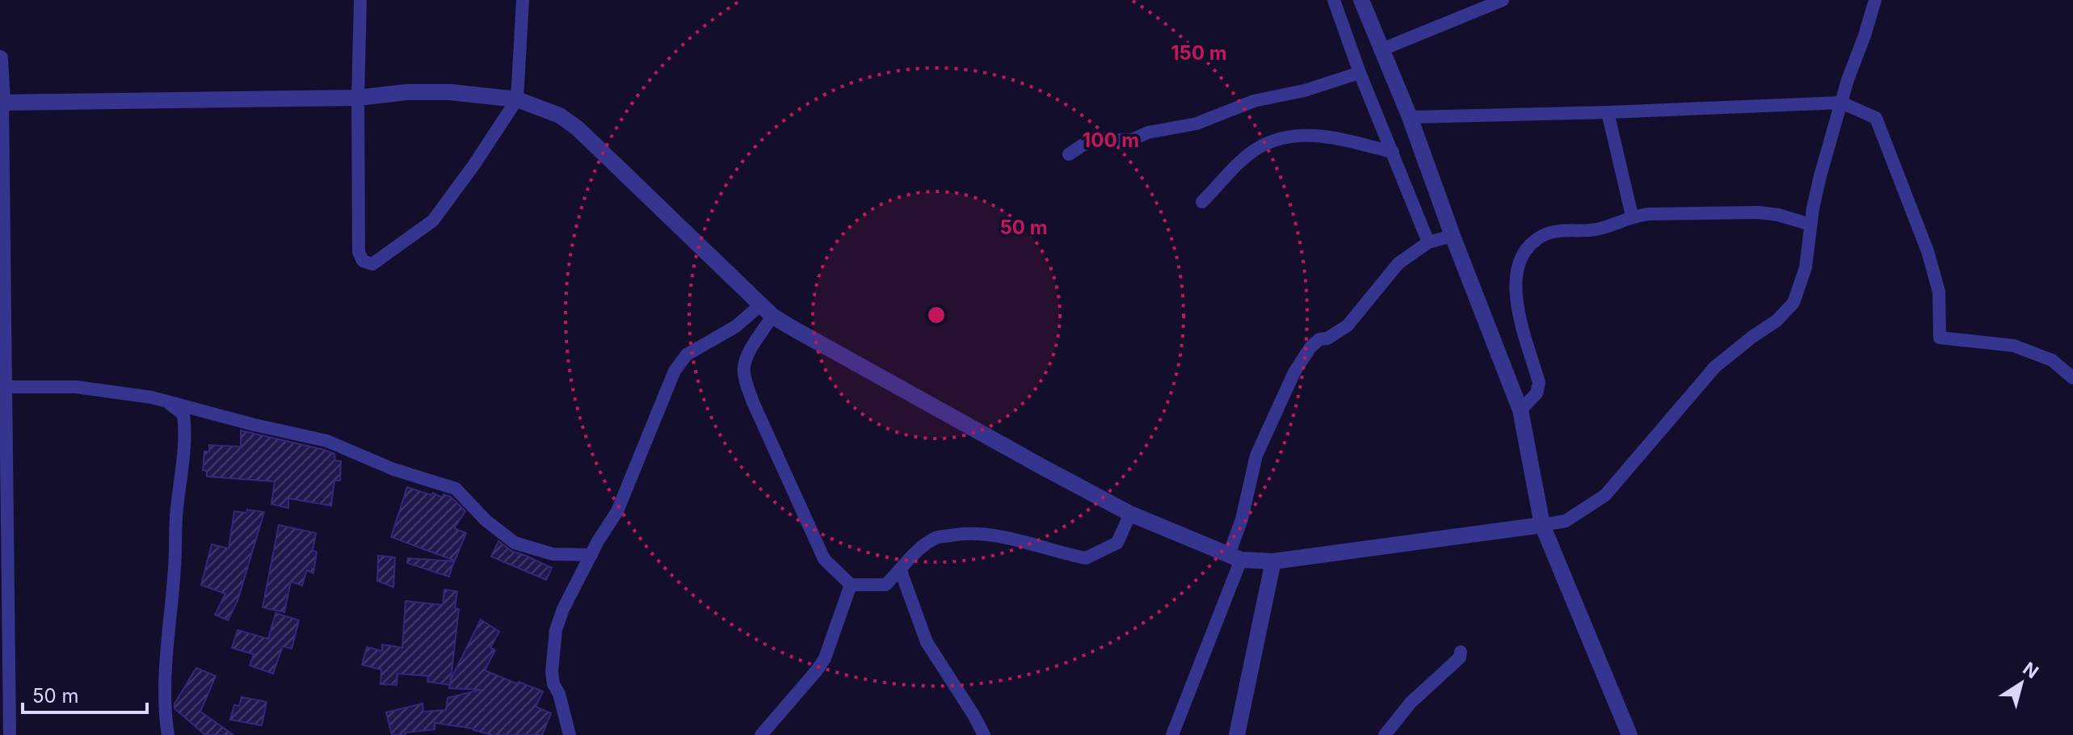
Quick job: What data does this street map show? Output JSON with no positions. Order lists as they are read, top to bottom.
{
  "scale_bar": "50 m",
  "north": "top right",
  "rings": ["150 m", "100 m", "50 m"]
}
